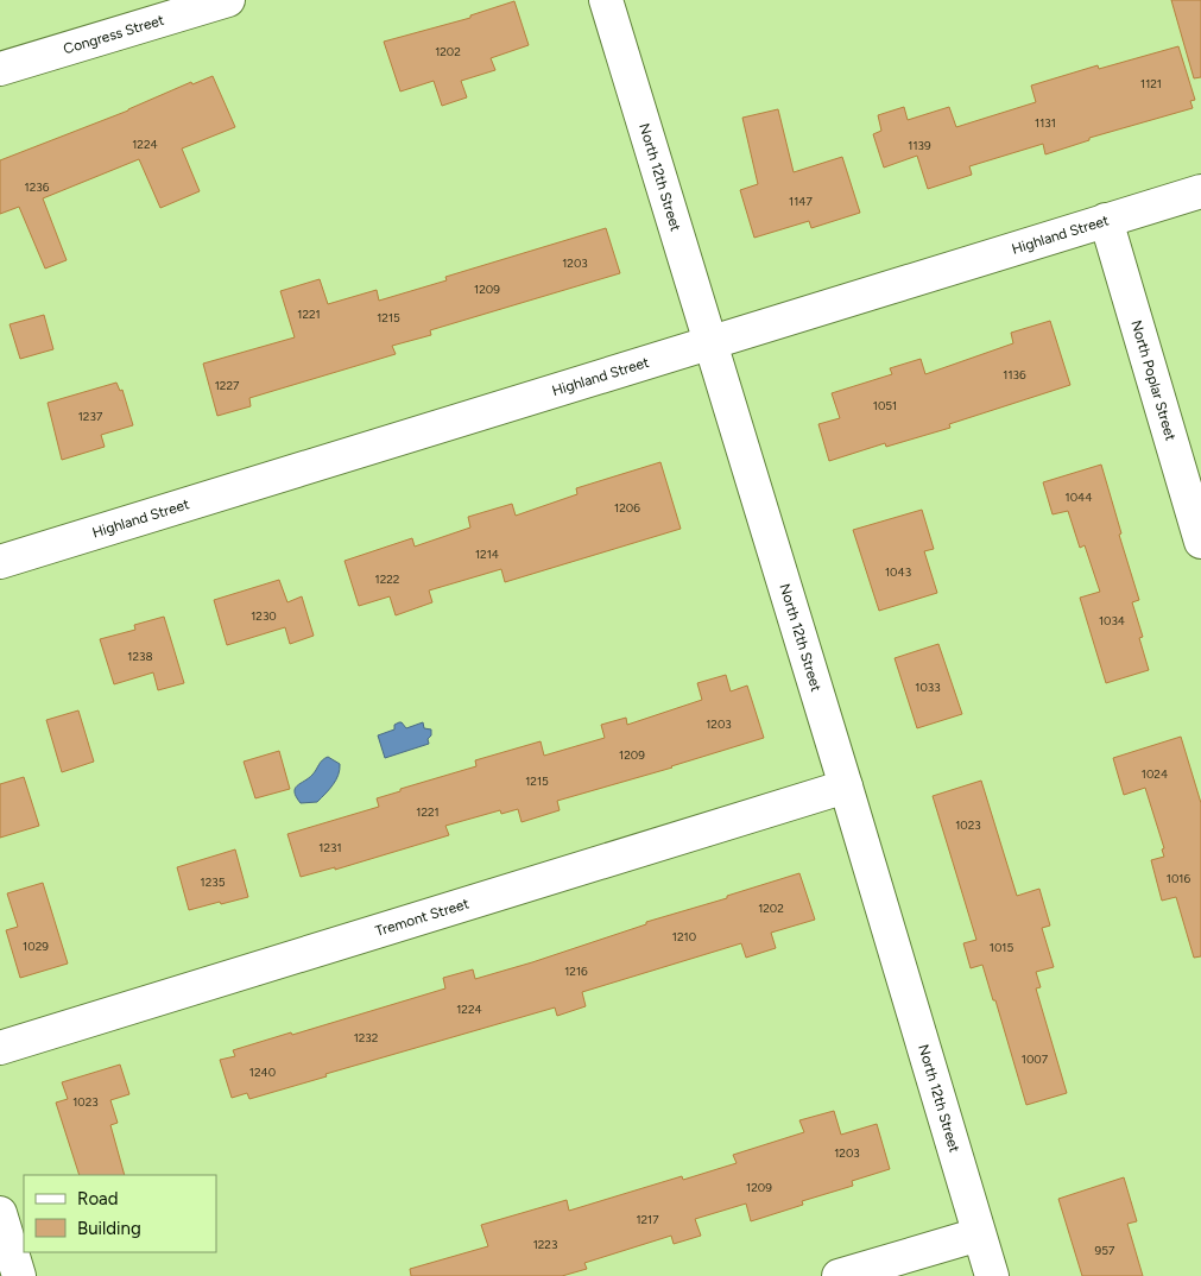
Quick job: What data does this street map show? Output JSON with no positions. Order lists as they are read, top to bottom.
{
  "streets": {
    "street": [
      "Congress Street",
      "North 12th Street",
      "Highland Street",
      "North Poplar Street",
      "Tremont Street"
    ]
  },
  "crossings": [
    ["North 12th Street", "Highland Street"],
    ["North 12th Street", "Tremont Street"],
    ["Highland Street", "North Poplar Street"]
  ],
  "house_numbers": [
    "1202",
    "1121",
    "1131",
    "1224",
    "1139",
    "1236",
    "1147",
    "1203",
    "1209",
    "1221",
    "1215",
    "1136",
    "1227",
    "1051",
    "1237",
    "1044",
    "1206",
    "1214",
    "1043",
    "1222",
    "1230",
    "1034",
    "1238",
    "1033",
    "1203",
    "1209",
    "1024",
    "1215",
    "1221",
    "1023",
    "1231",
    "1016",
    "1235",
    "1202",
    "1210",
    "1029",
    "1015",
    "1216",
    "1224",
    "1232",
    "1007",
    "1240",
    "1023",
    "1203",
    "1209",
    "1217",
    "1223",
    "957"
  ],
  "legend": ["Road", "Building"]
}
